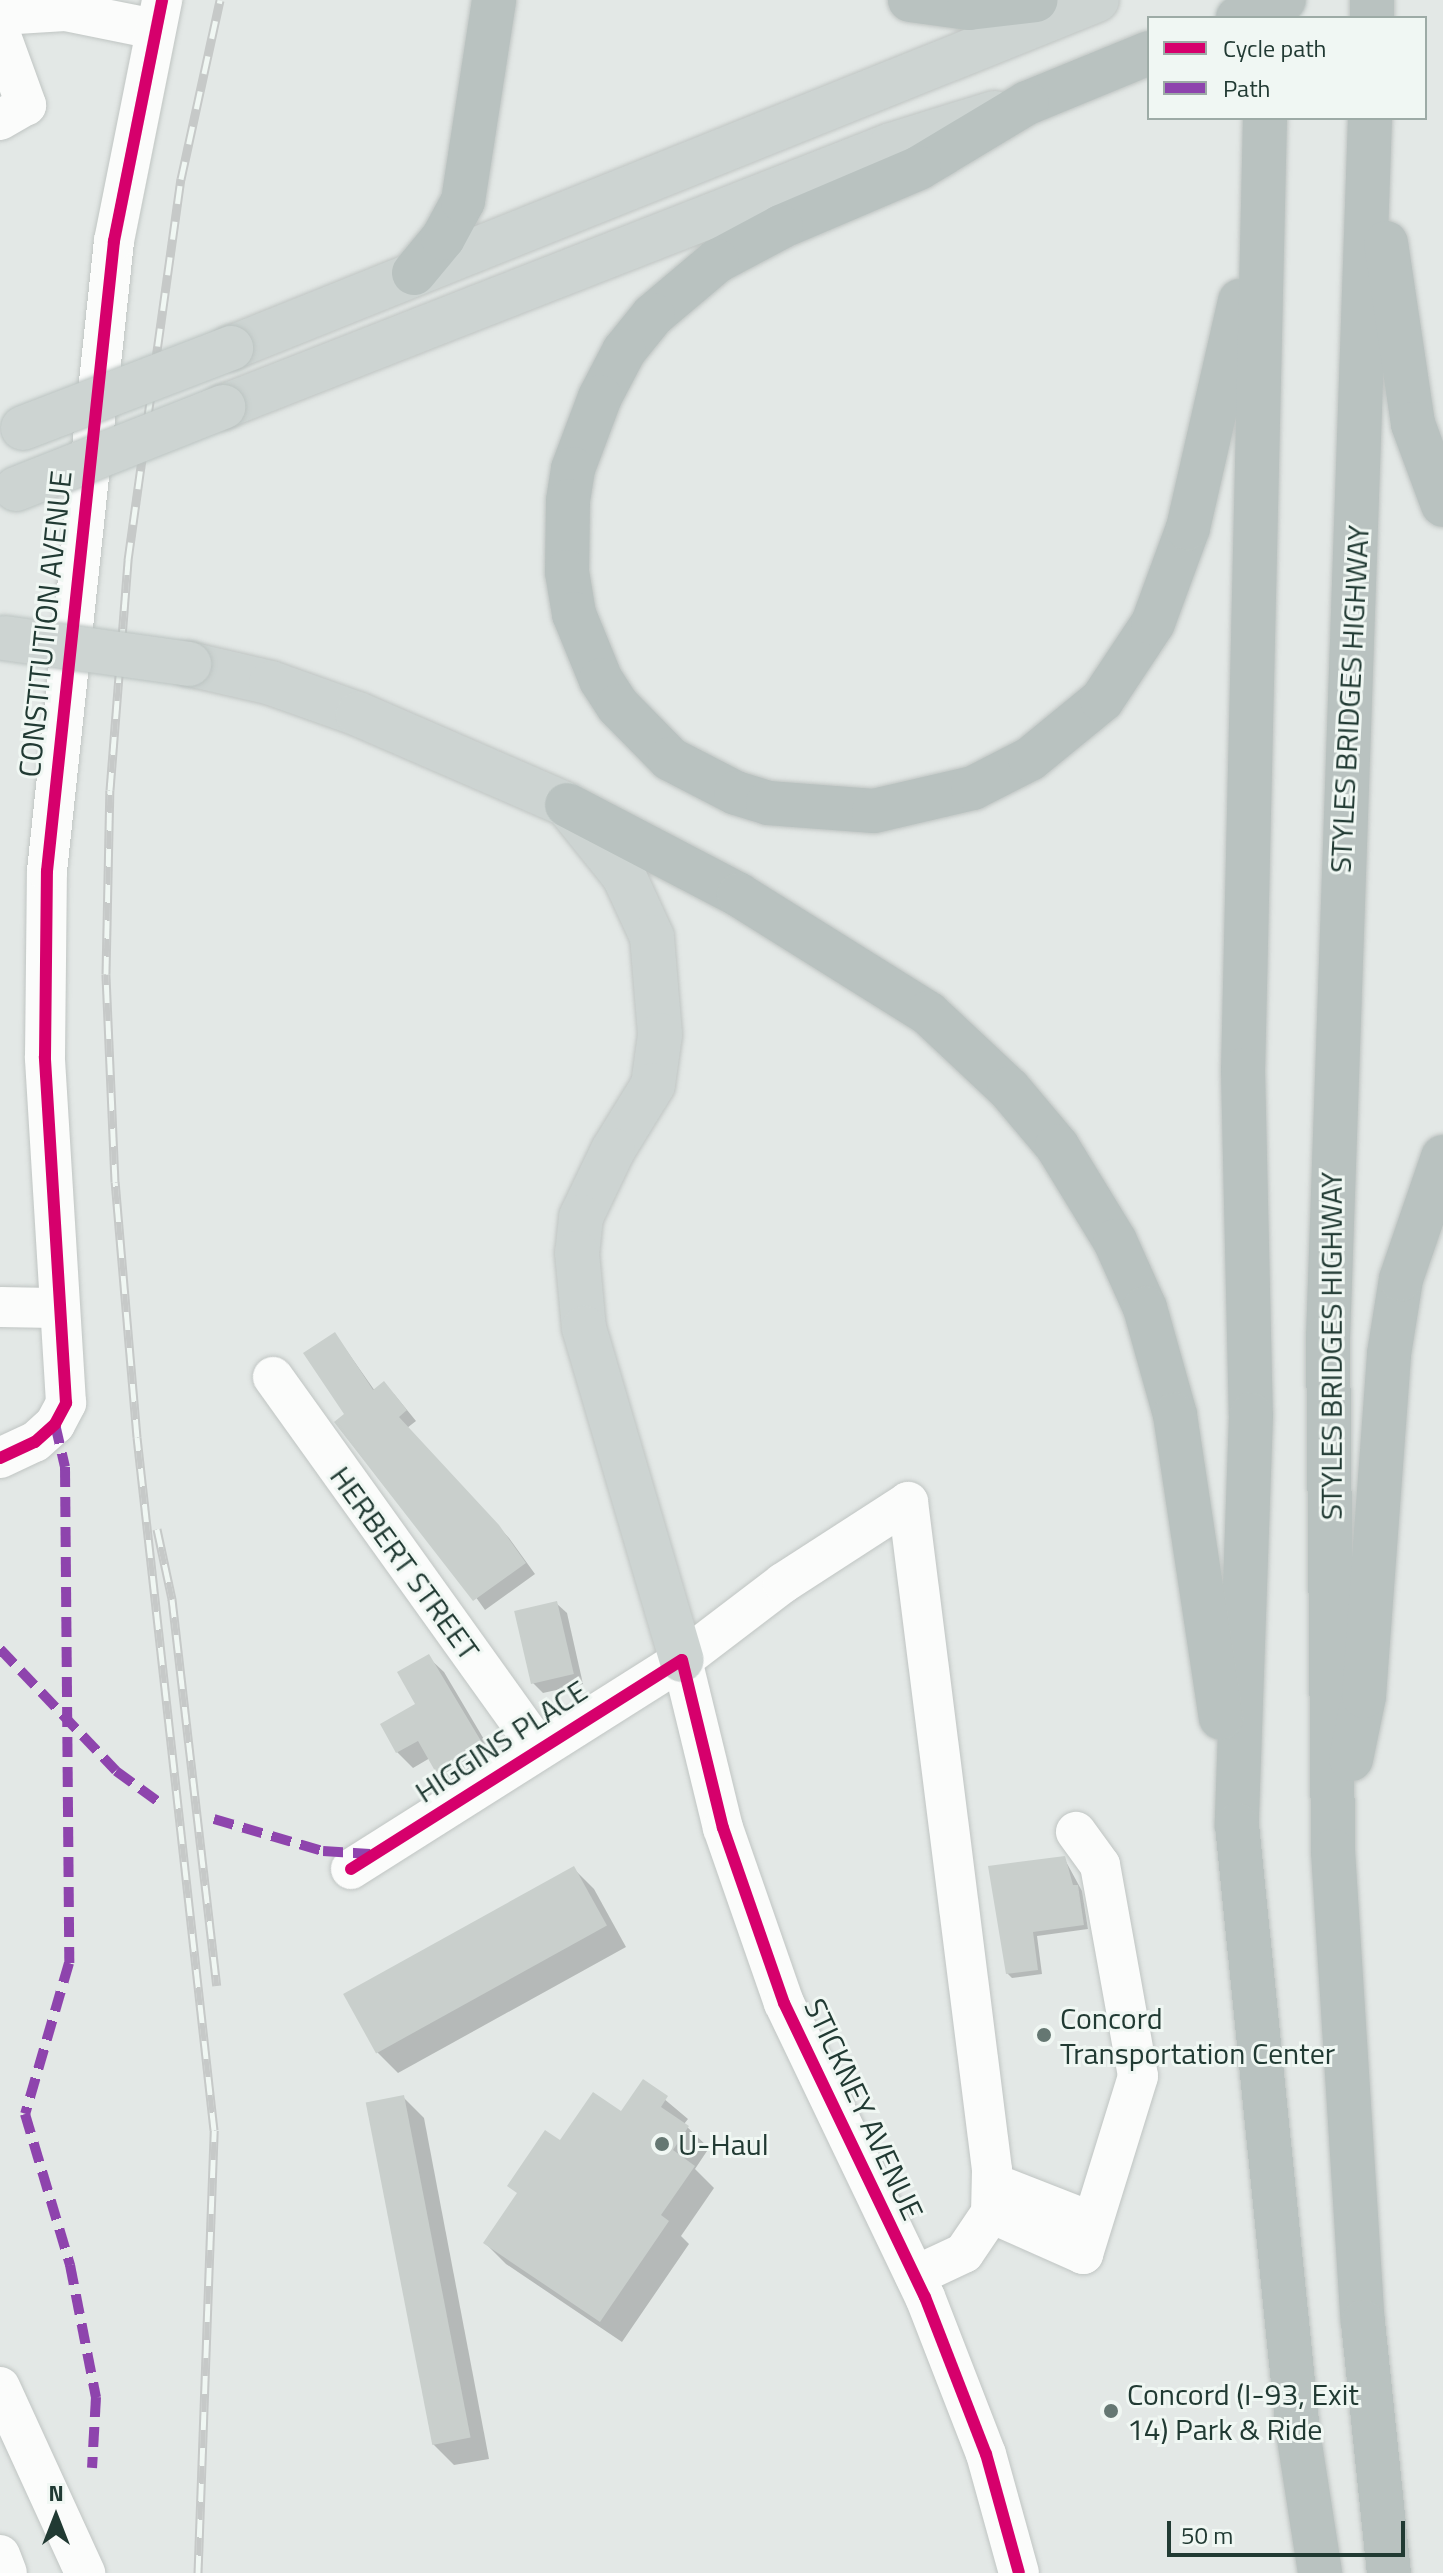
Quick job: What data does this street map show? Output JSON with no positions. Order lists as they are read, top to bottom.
{
  "streets": {
    "highway": ["STYLES BRIDGES HIGHWAY"],
    "street": [
      "CONSTITUTION AVENUE",
      "HERBERT STREET",
      "HIGGINS PLACE",
      "STICKNEY AVENUE"
    ]
  },
  "crossings": [
    ["HERBERT STREET", "HIGGINS PLACE"],
    ["HIGGINS PLACE", "STICKNEY AVENUE"]
  ],
  "places": ["Concord Transportation Center", "U-Haul", "Concord (I-93, Exit 14) Park & Ride"],
  "legend": ["Cycle path", "Path"],
  "scale_bar": "50 m",
  "north": "top"
}
